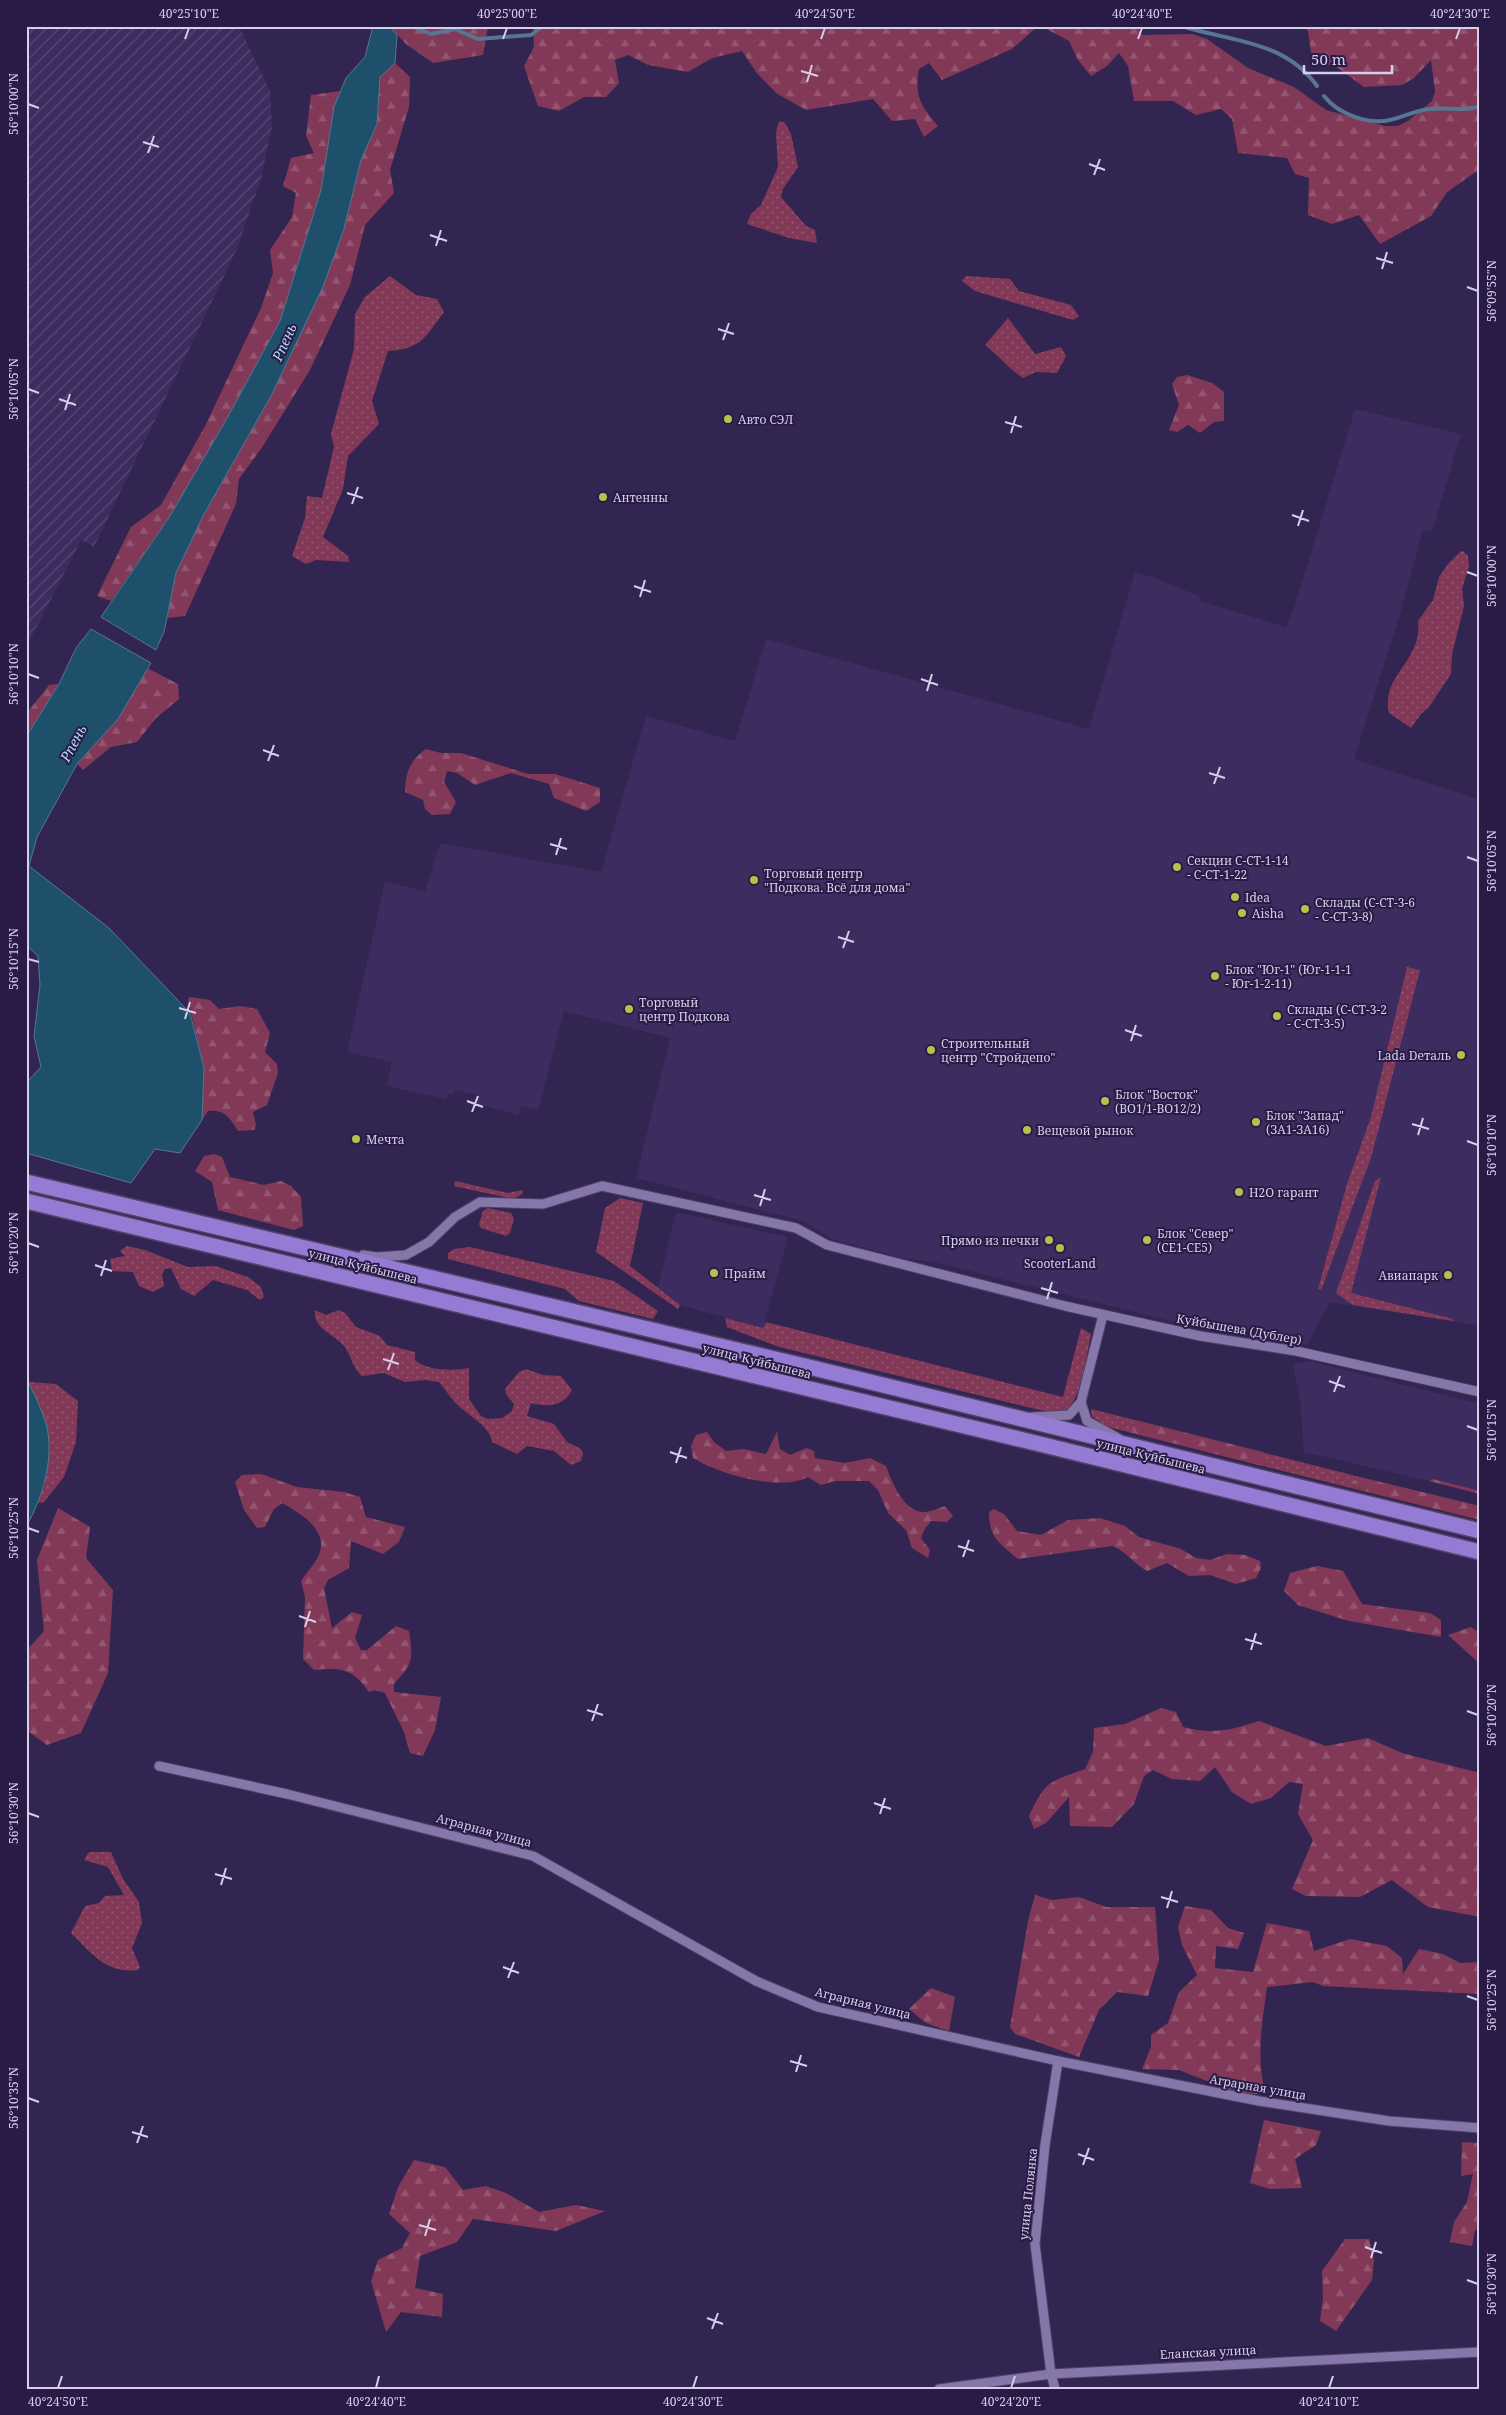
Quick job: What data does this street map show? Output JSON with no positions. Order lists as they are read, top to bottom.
{
  "streets": {
    "highway": ["улица Куйбышева"],
    "street": [
      "Куйбышева (Дублер)",
      "Аграрная улица",
      "улица Полянка",
      "Еланская улица"
    ]
  },
  "crossings": [
    ["улица Куйбышева", "Куйбышева (Дублер)"],
    ["Аграрная улица", "улица Полянка"],
    ["улица Полянка", "Еланская улица"]
  ],
  "water": ["Рпень"],
  "places": [
    "Авто СЭЛ",
    "Антенны",
    "Секции С-СТ-1-14 - С-СТ-1-22",
    "Торговый центр \"Подкова. Всё для дома\"",
    "Idea",
    "Склады (С-СТ-3-6 - С-СТ-3-8)",
    "Aisha",
    "Блок \"Юг-1\" (Юг-1-1-1 - Юг-1-2-11)",
    "Торговый центр Подкова",
    "Склады (С-СТ-3-2 - С-СТ-3-5)",
    "Строительный центр \"Стройдепо\"",
    "Lada Dеталь",
    "Блок \"Восток\" (ВО1/1-ВО12/2)",
    "Блок \"Запад\" (ЗА1-ЗА16)",
    "Вещевой рынок",
    "Мечта",
    "H2O гарант",
    "Прямо из печки",
    "Блок \"Север\" (СЕ1-СЕ5)",
    "ScooterLand",
    "Прайм",
    "Авиапарк"
  ],
  "scale_bar": "50 m",
  "coordinates": [
    "40°25'10\"E",
    "40°25'00\"E",
    "40°24'50\"E",
    "40°24'40\"E",
    "40°24'30\"E",
    "56°10'00\"N",
    "56°09'55\"N",
    "56°10'05\"N",
    "56°10'10\"N",
    "56°10'15\"N",
    "56°10'20\"N",
    "56°10'25\"N",
    "56°10'30\"N",
    "56°10'35\"N",
    "40°24'20\"E",
    "40°24'10\"E"
  ]
}
